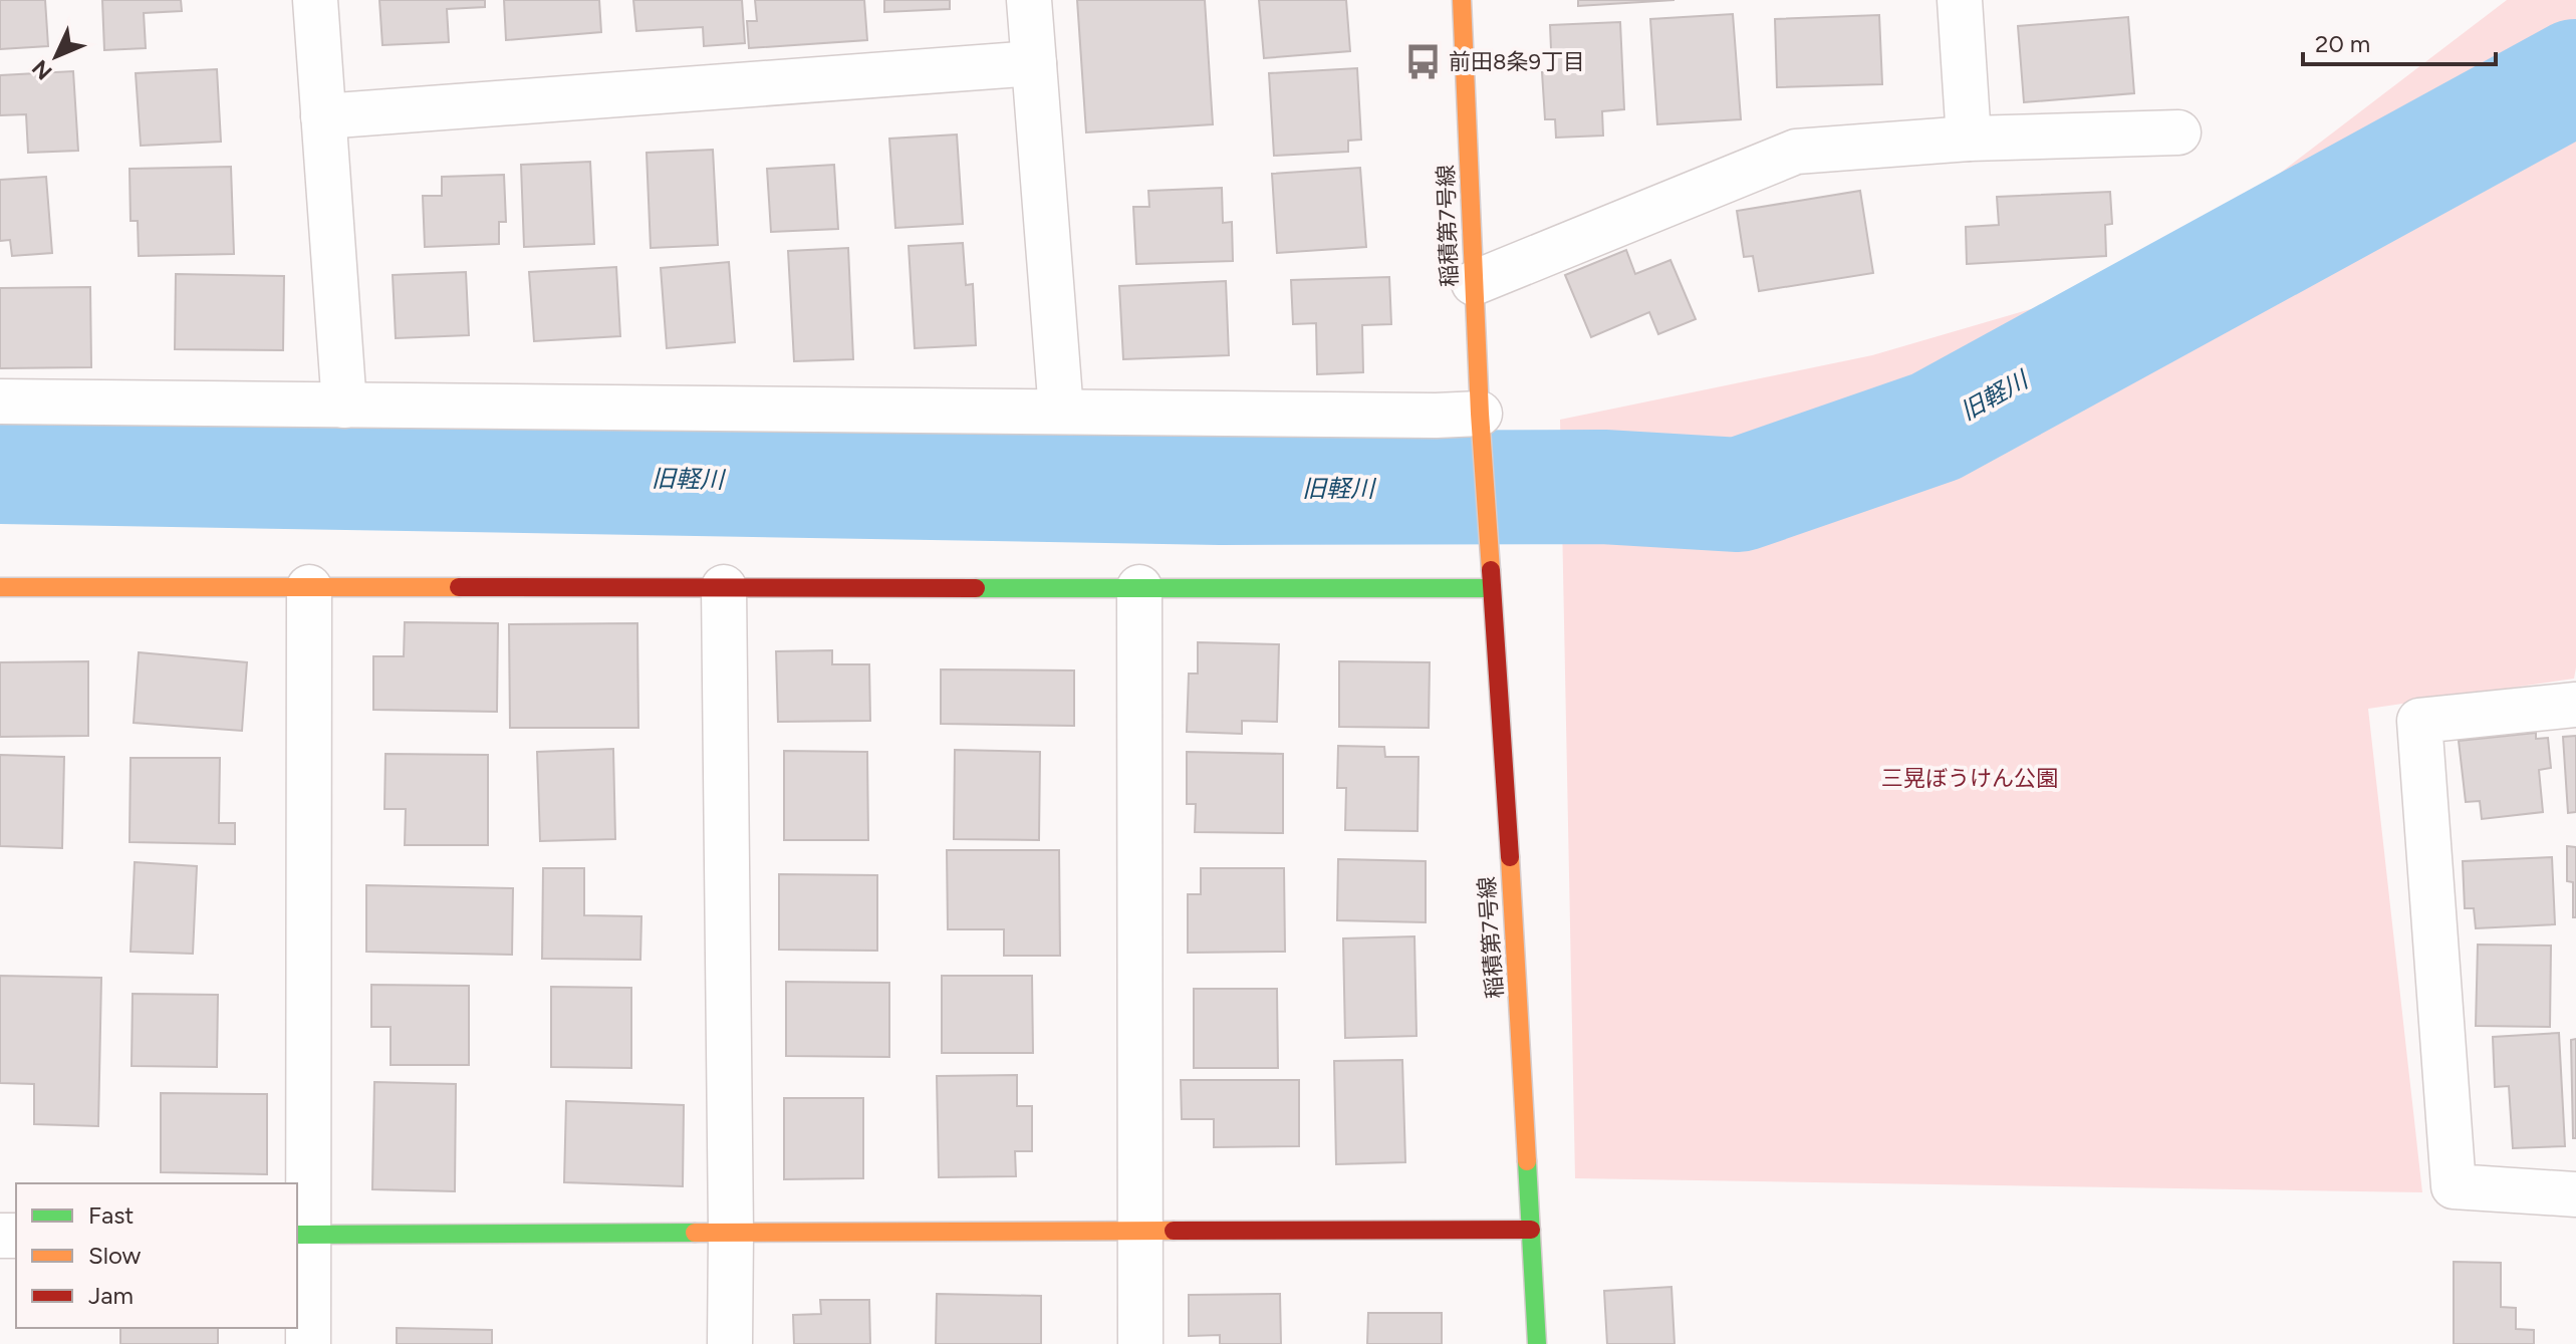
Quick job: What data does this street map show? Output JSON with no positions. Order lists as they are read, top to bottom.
{
  "streets": {
    "street": ["稲積第7号線"]
  },
  "water": ["旧軽川"],
  "parks": ["三晃ぼうけん公園"],
  "places": {
    "bus stop": ["前田8条9丁目"]
  },
  "legend": ["Fast", "Slow", "Jam"],
  "scale_bar": "20 m",
  "north": "bottom left"
}
